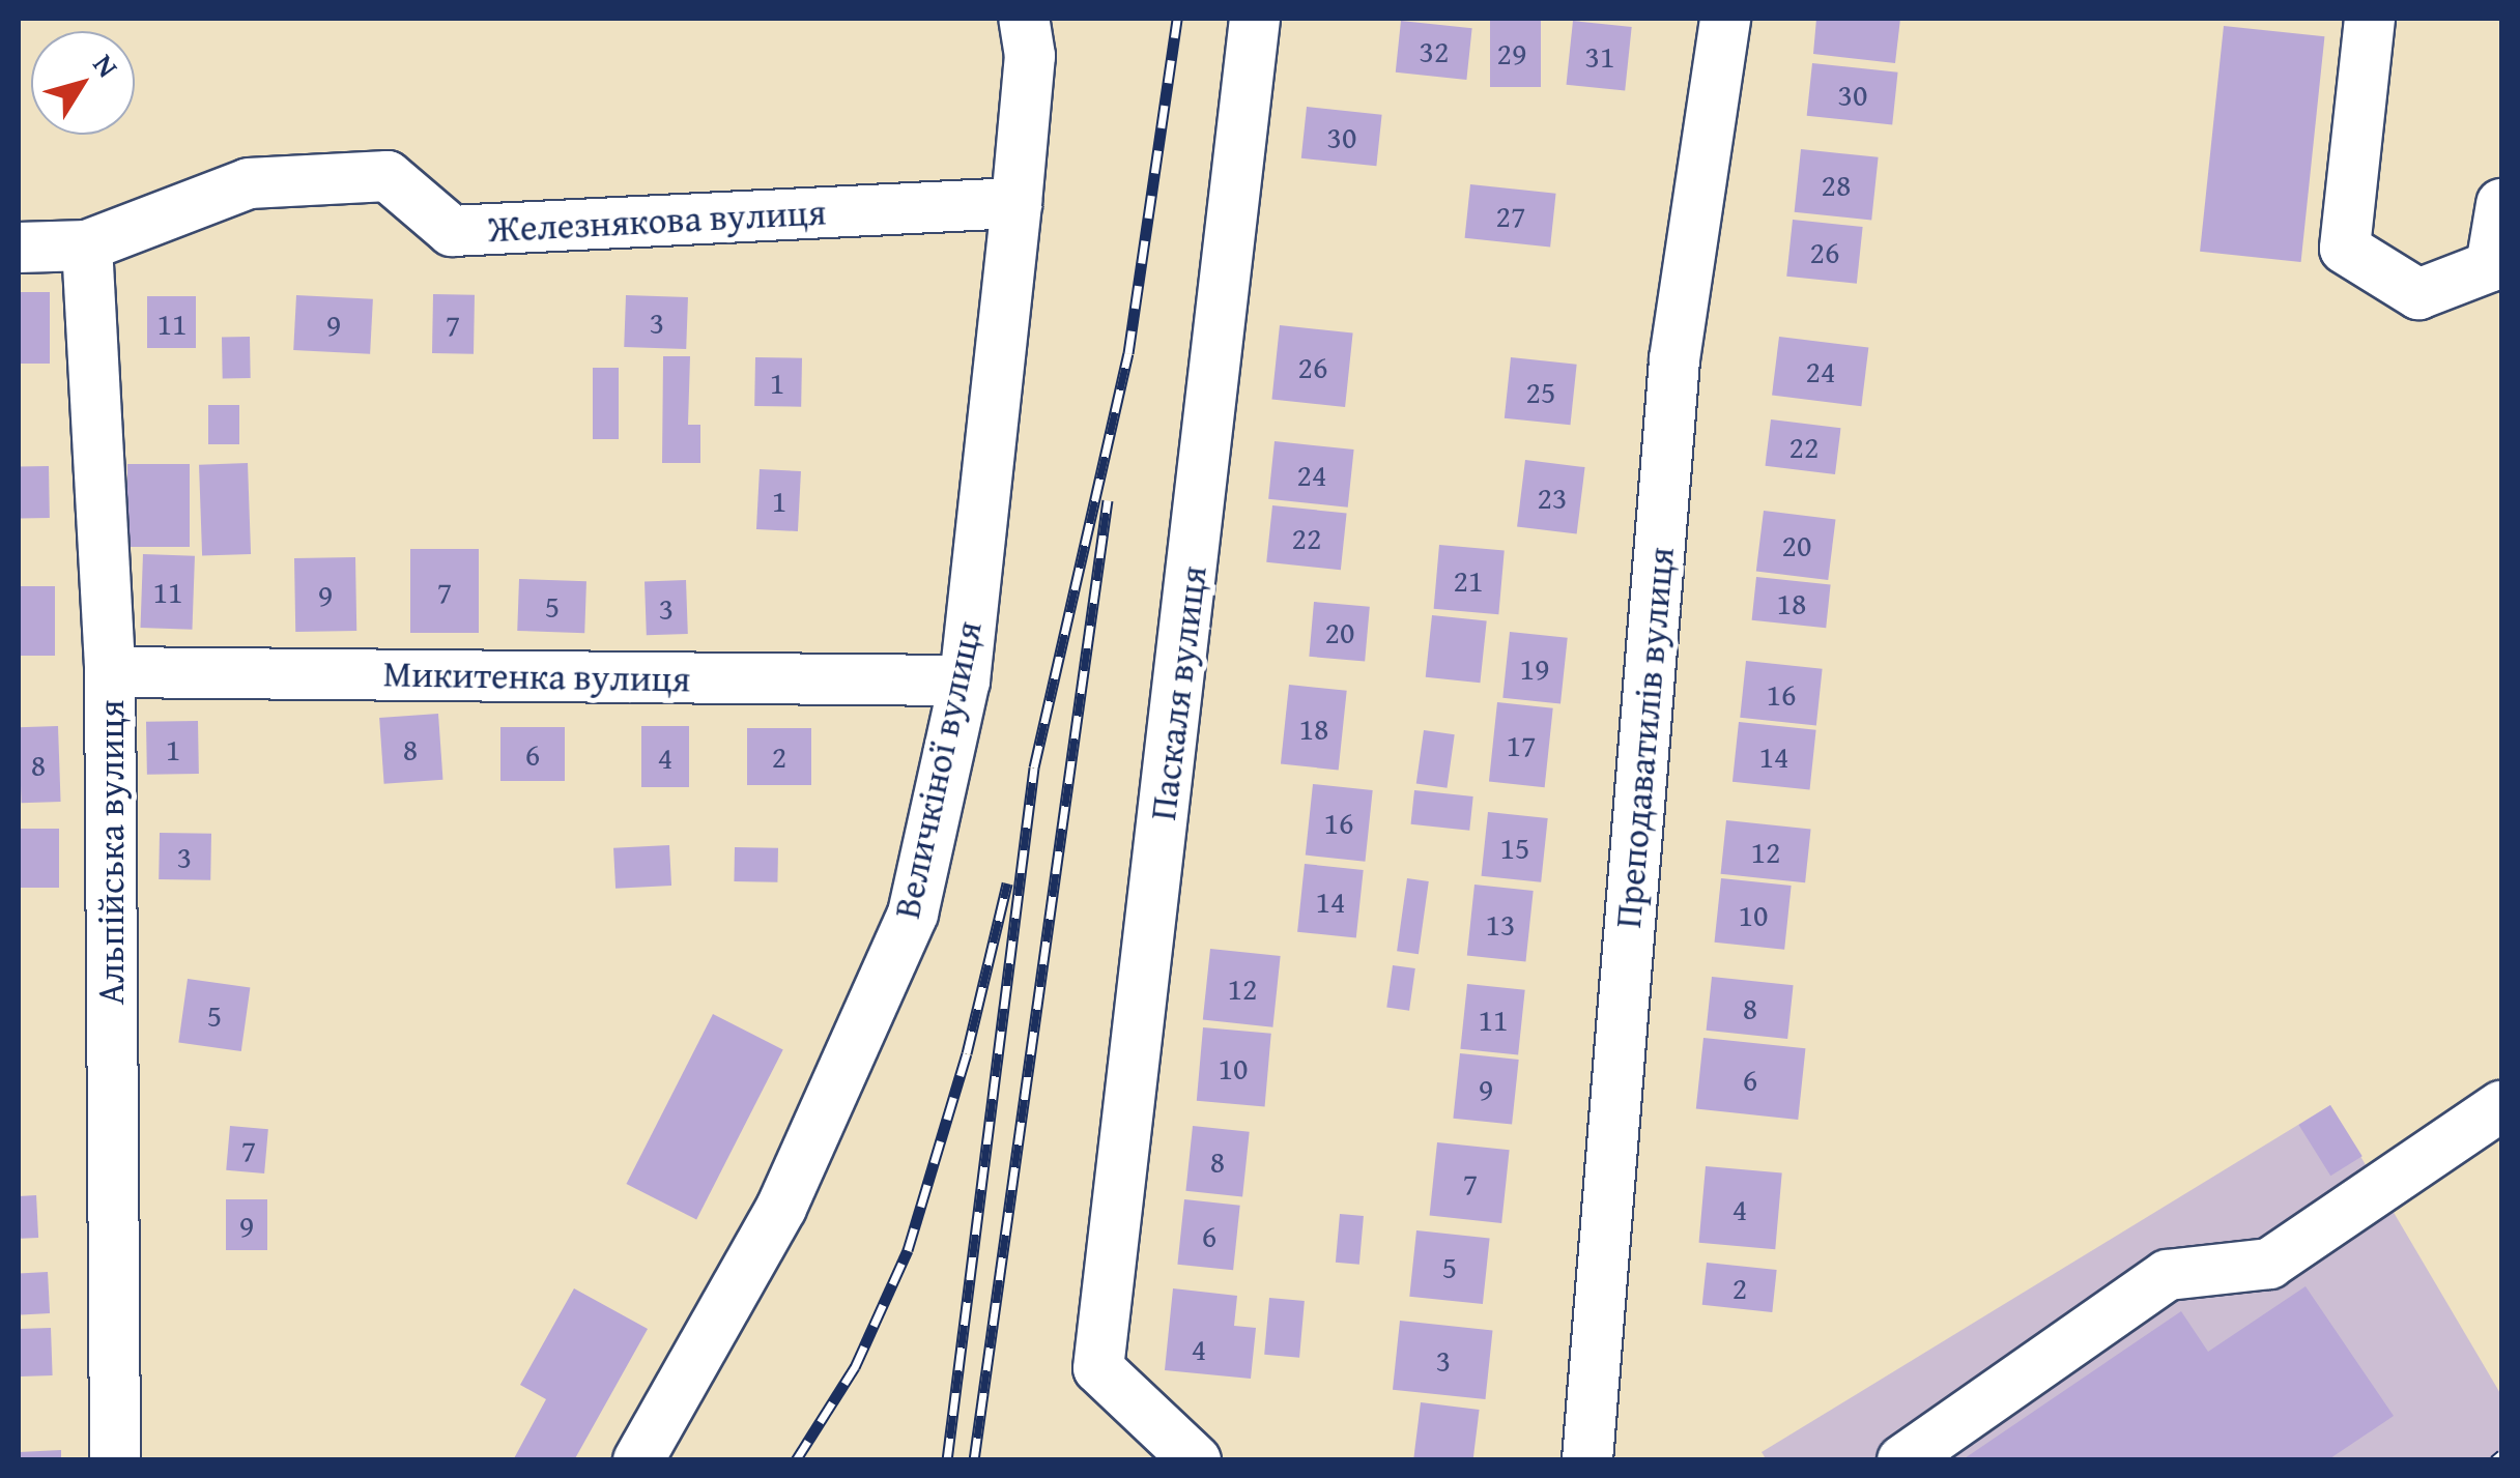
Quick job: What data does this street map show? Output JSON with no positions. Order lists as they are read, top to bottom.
{
  "streets": {
    "street": [
      "Железнякова вулиця",
      "Микитенка вулиця",
      "Паскаля вулиця",
      "Преподаватилів вулиця",
      "Величкіної вулиця",
      "Альпійська вулиця"
    ]
  },
  "crossings": [
    ["Железнякова вулиця", "Величкіної вулиця"],
    ["Железнякова вулиця", "Альпійська вулиця"],
    ["Микитенка вулиця", "Величкіної вулиця"],
    ["Микитенка вулиця", "Альпійська вулиця"]
  ],
  "house_numbers": [
    "32",
    "29",
    "31",
    "30",
    "30",
    "28",
    "27",
    "26",
    "3",
    "11",
    "9",
    "7",
    "26",
    "24",
    "1",
    "25",
    "22",
    "24",
    "23",
    "1",
    "22",
    "20",
    "21",
    "11",
    "7",
    "9",
    "18",
    "5",
    "3",
    "20",
    "19",
    "16",
    "18",
    "17",
    "1",
    "8",
    "6",
    "2",
    "14",
    "4",
    "8",
    "16",
    "15",
    "12",
    "3",
    "14",
    "10",
    "13",
    "12",
    "8",
    "5",
    "11",
    "10",
    "6",
    "9",
    "7",
    "8",
    "7",
    "4",
    "9",
    "6",
    "5",
    "2",
    "4",
    "3"
  ],
  "north": "top right"
}
